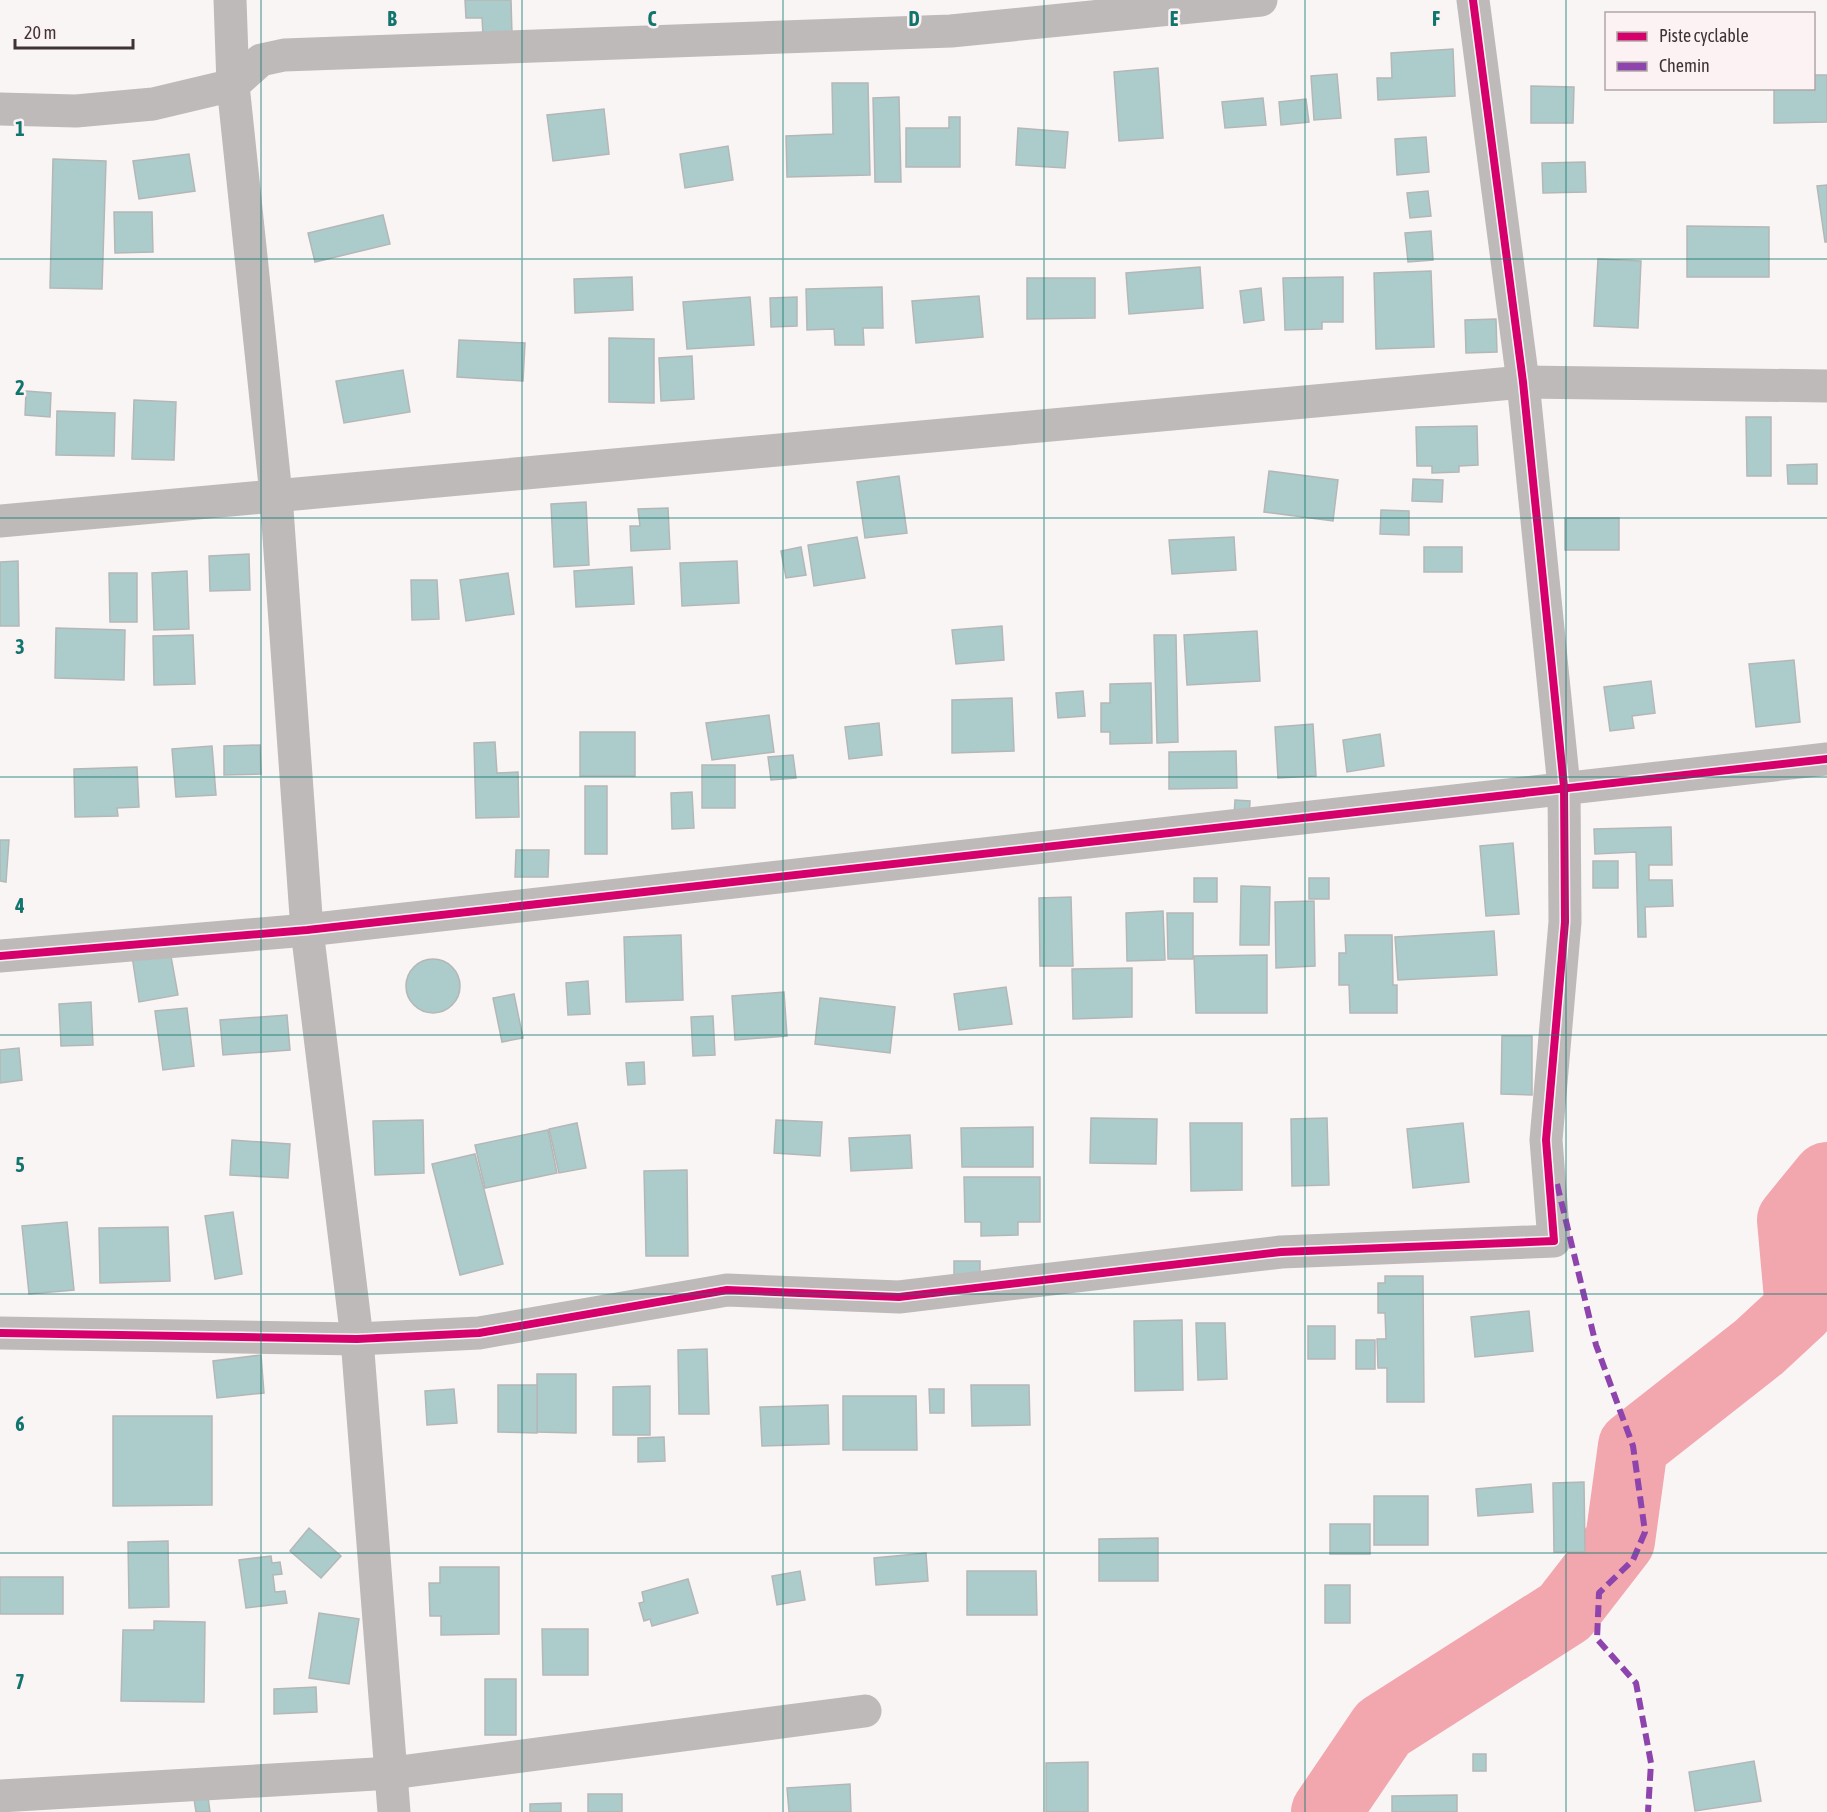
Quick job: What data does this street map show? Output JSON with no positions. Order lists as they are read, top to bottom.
{
  "legend": ["Piste cyclable", "Chemin"],
  "scale_bar": "20 m",
  "grid": {
    "columns": [
      "B",
      "C",
      "D",
      "E",
      "F"
    ],
    "rows": [
      "1",
      "2",
      "3",
      "4",
      "5",
      "6",
      "7"
    ]
  }
}
